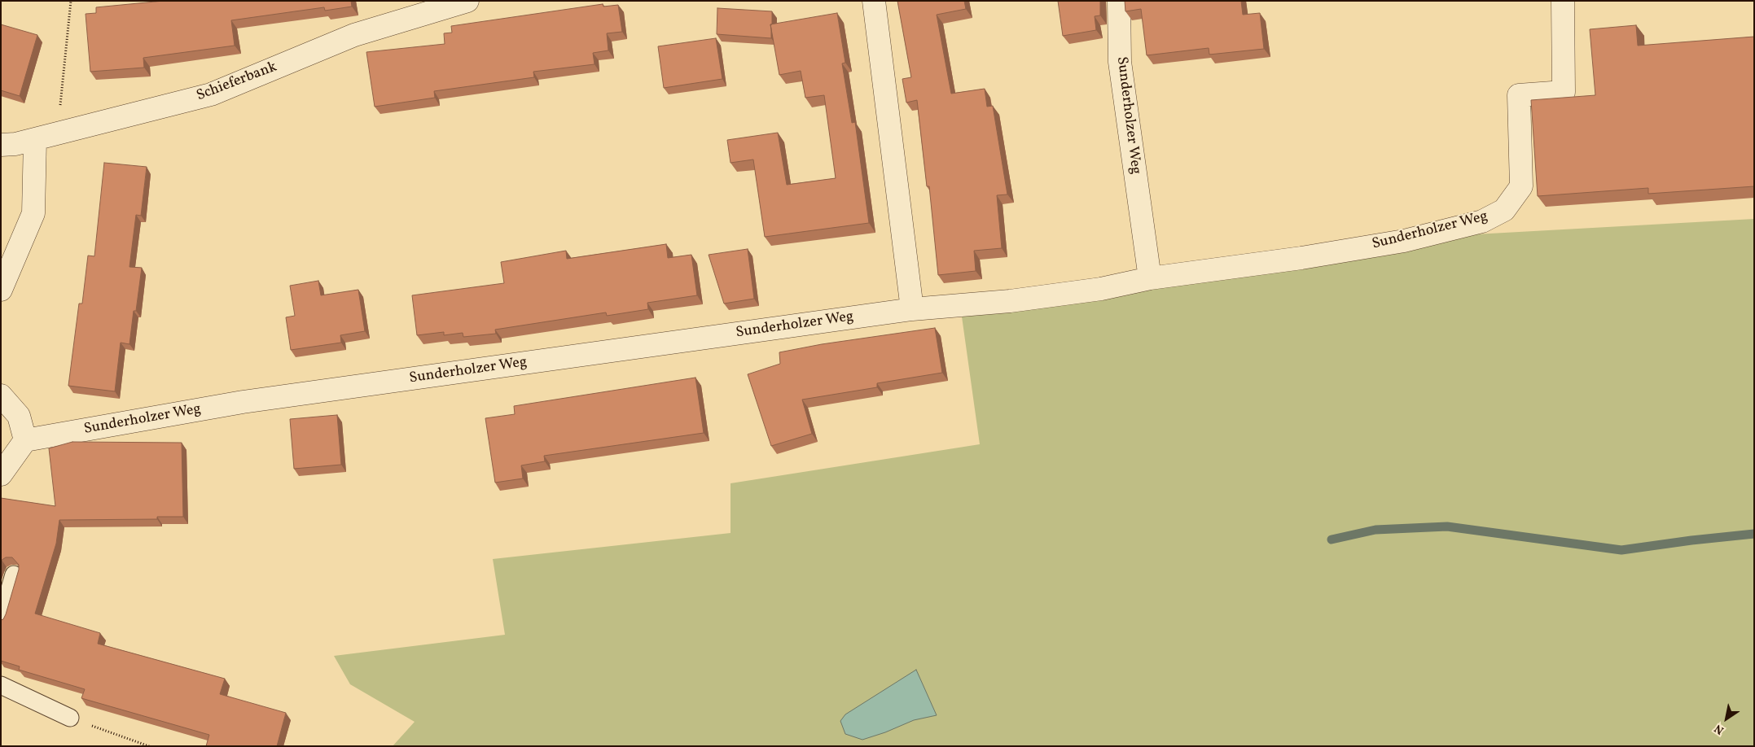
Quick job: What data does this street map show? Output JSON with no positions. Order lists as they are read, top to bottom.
{
  "streets": {
    "street": ["Schieferbank", "Sunderholzer Weg"]
  },
  "north": "bottom left"
}
